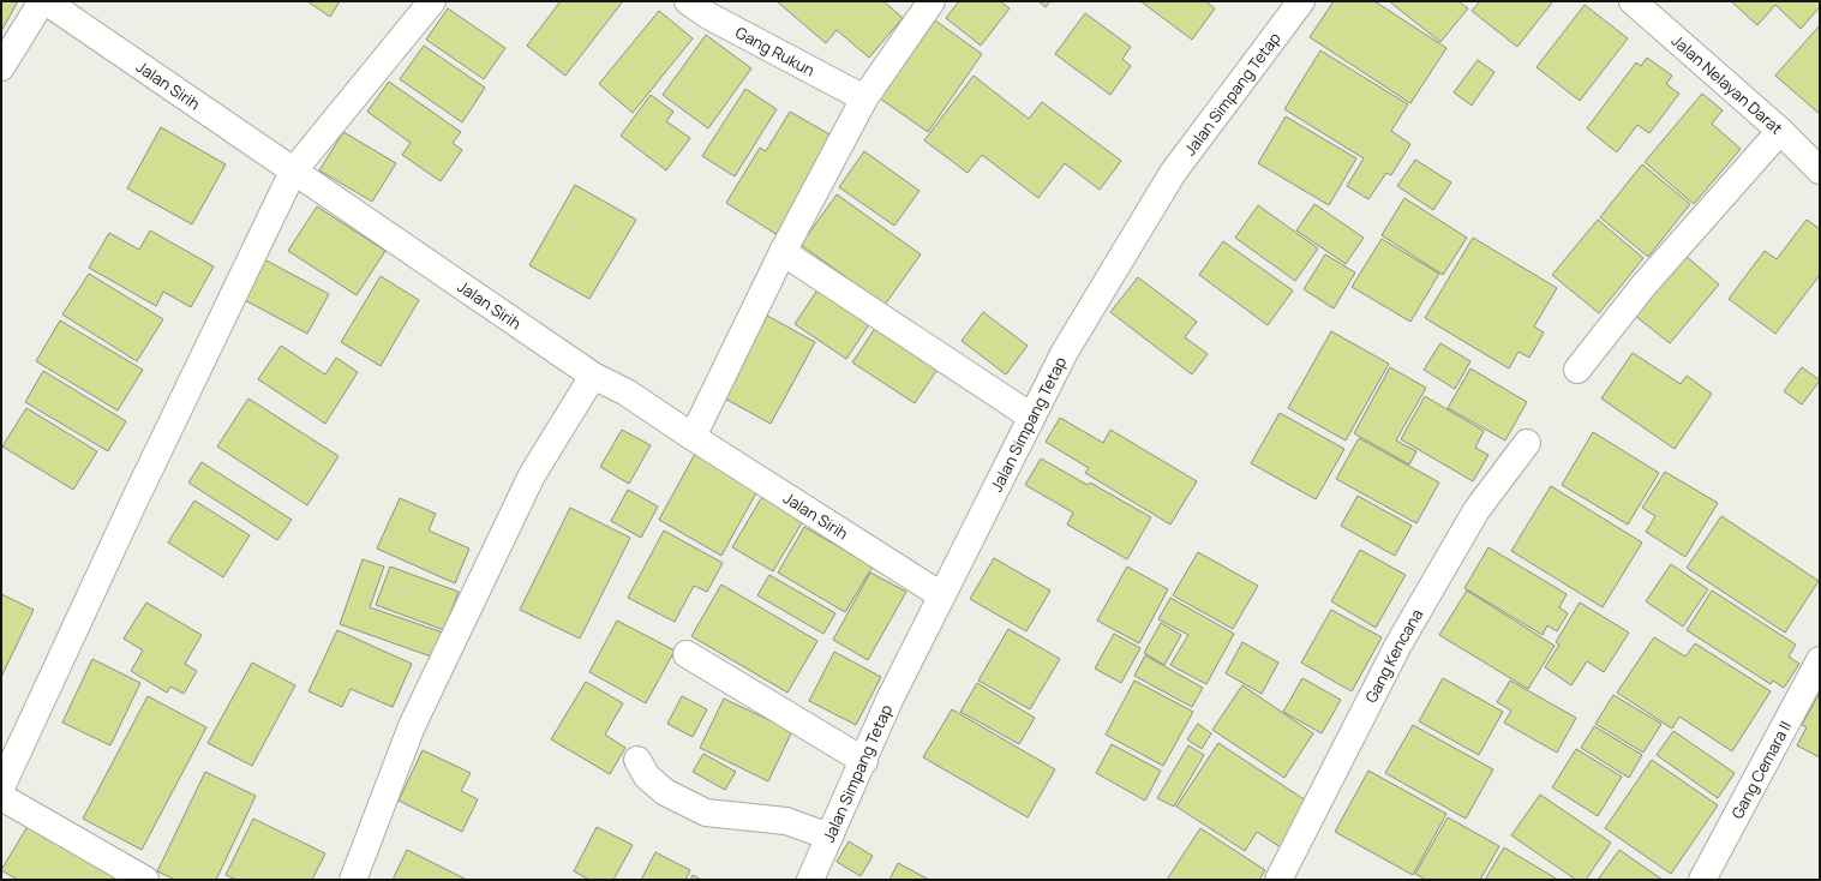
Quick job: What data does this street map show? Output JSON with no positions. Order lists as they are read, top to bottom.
{
  "streets": {
    "street": [
      "Gang Rukun",
      "Jalan Sirih",
      "Jalan Nelayan Darat",
      "Jalan Simpang Tetap",
      "Gang Kencana",
      "Gang Cemara II"
    ]
  },
  "crossings": [
    ["Jalan Sirih", "Jalan Simpang Tetap"]
  ]
}
